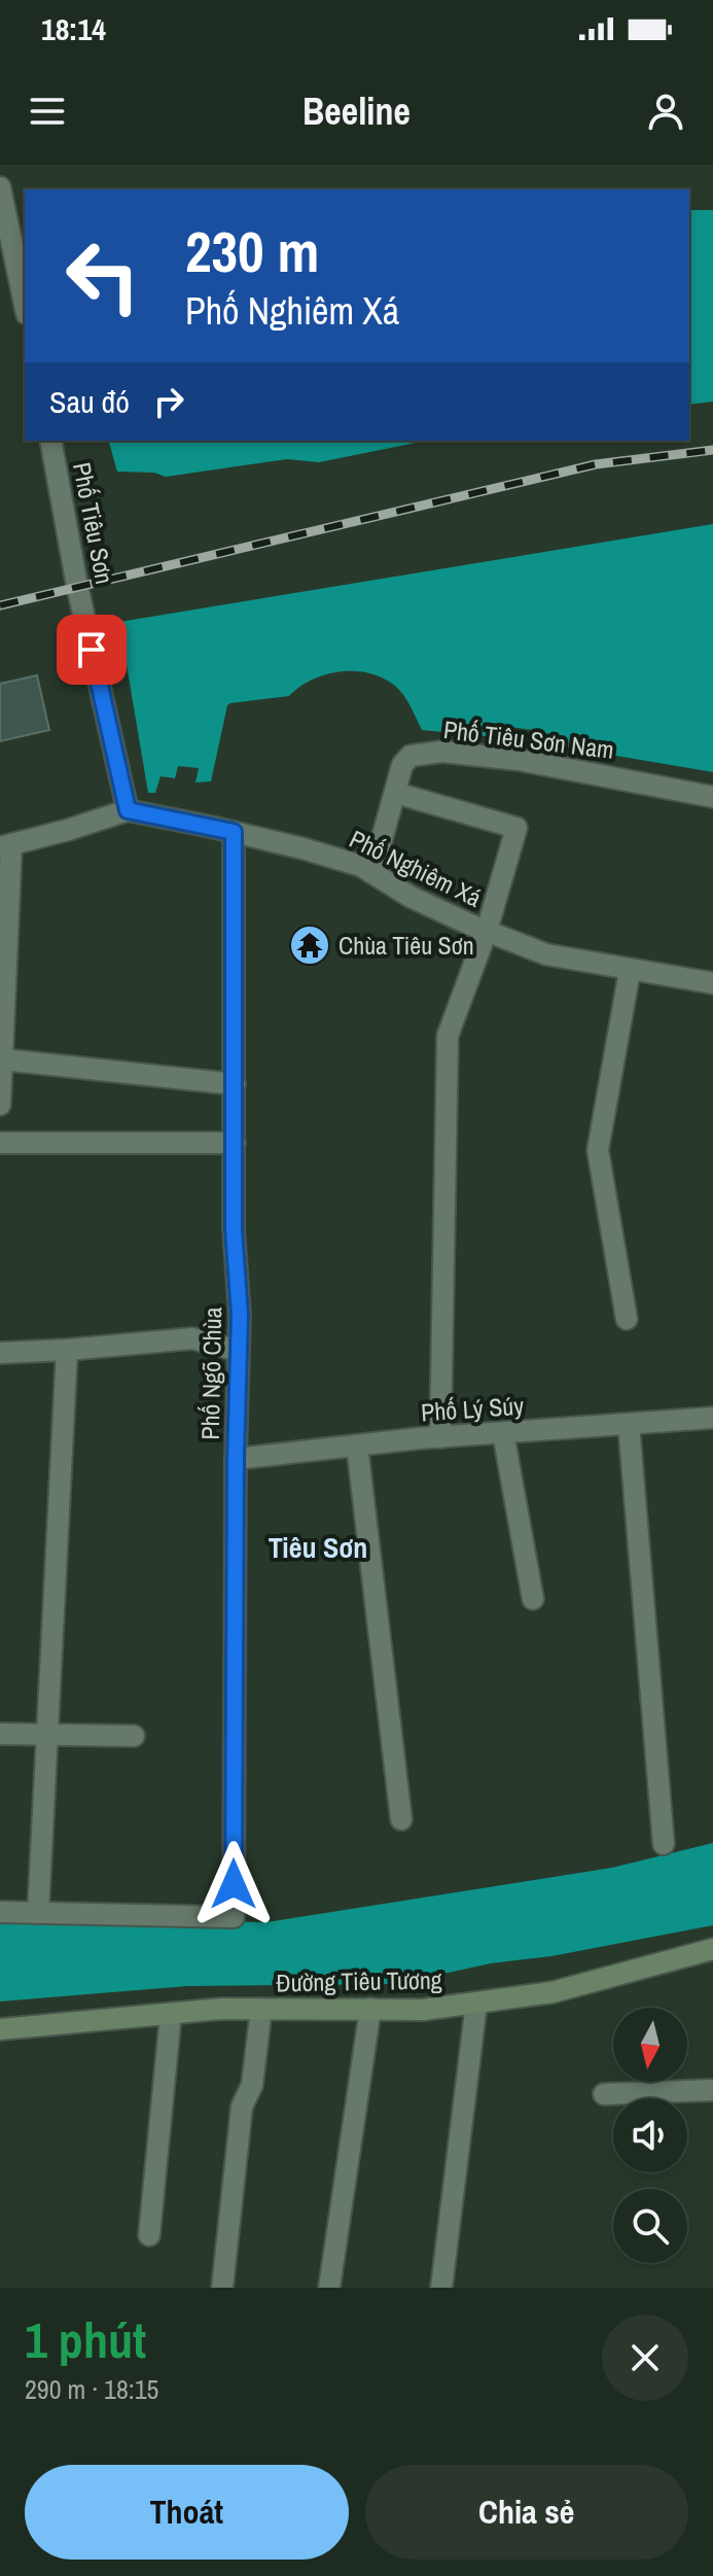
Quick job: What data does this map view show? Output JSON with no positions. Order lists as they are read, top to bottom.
{
  "streets": {
    "street": [
      "Phố Tiêu Sơn",
      "Phố Tiêu Sơn Nam",
      "Phố Nghiêm Xá",
      "Phố Ngõ Chùa",
      "Phố Lý Súy",
      "Đường Tiêu Tương"
    ]
  },
  "crossings": [
    ["Phố Tiêu Sơn", "Phố Nghiêm Xá"],
    ["Phố Tiêu Sơn Nam", "Phố Nghiêm Xá"],
    ["Phố Nghiêm Xá", "Phố Ngõ Chùa"],
    ["Phố Ngõ Chùa", "Phố Lý Súy"]
  ],
  "districts": ["Tiêu Sơn"],
  "places": {
    "temple": ["Chùa Tiêu Sơn"]
  },
  "north": "bottom",
  "page": {
    "status": "18:14",
    "header": "Beeline",
    "turn": ["230 m", "Phố Nghiêm Xá"],
    "then": "Sau đó",
    "heading": ["1 phút", "290 m · 18:15"],
    "buttons": ["Thoát", "Chia sẻ"]
  }
}
